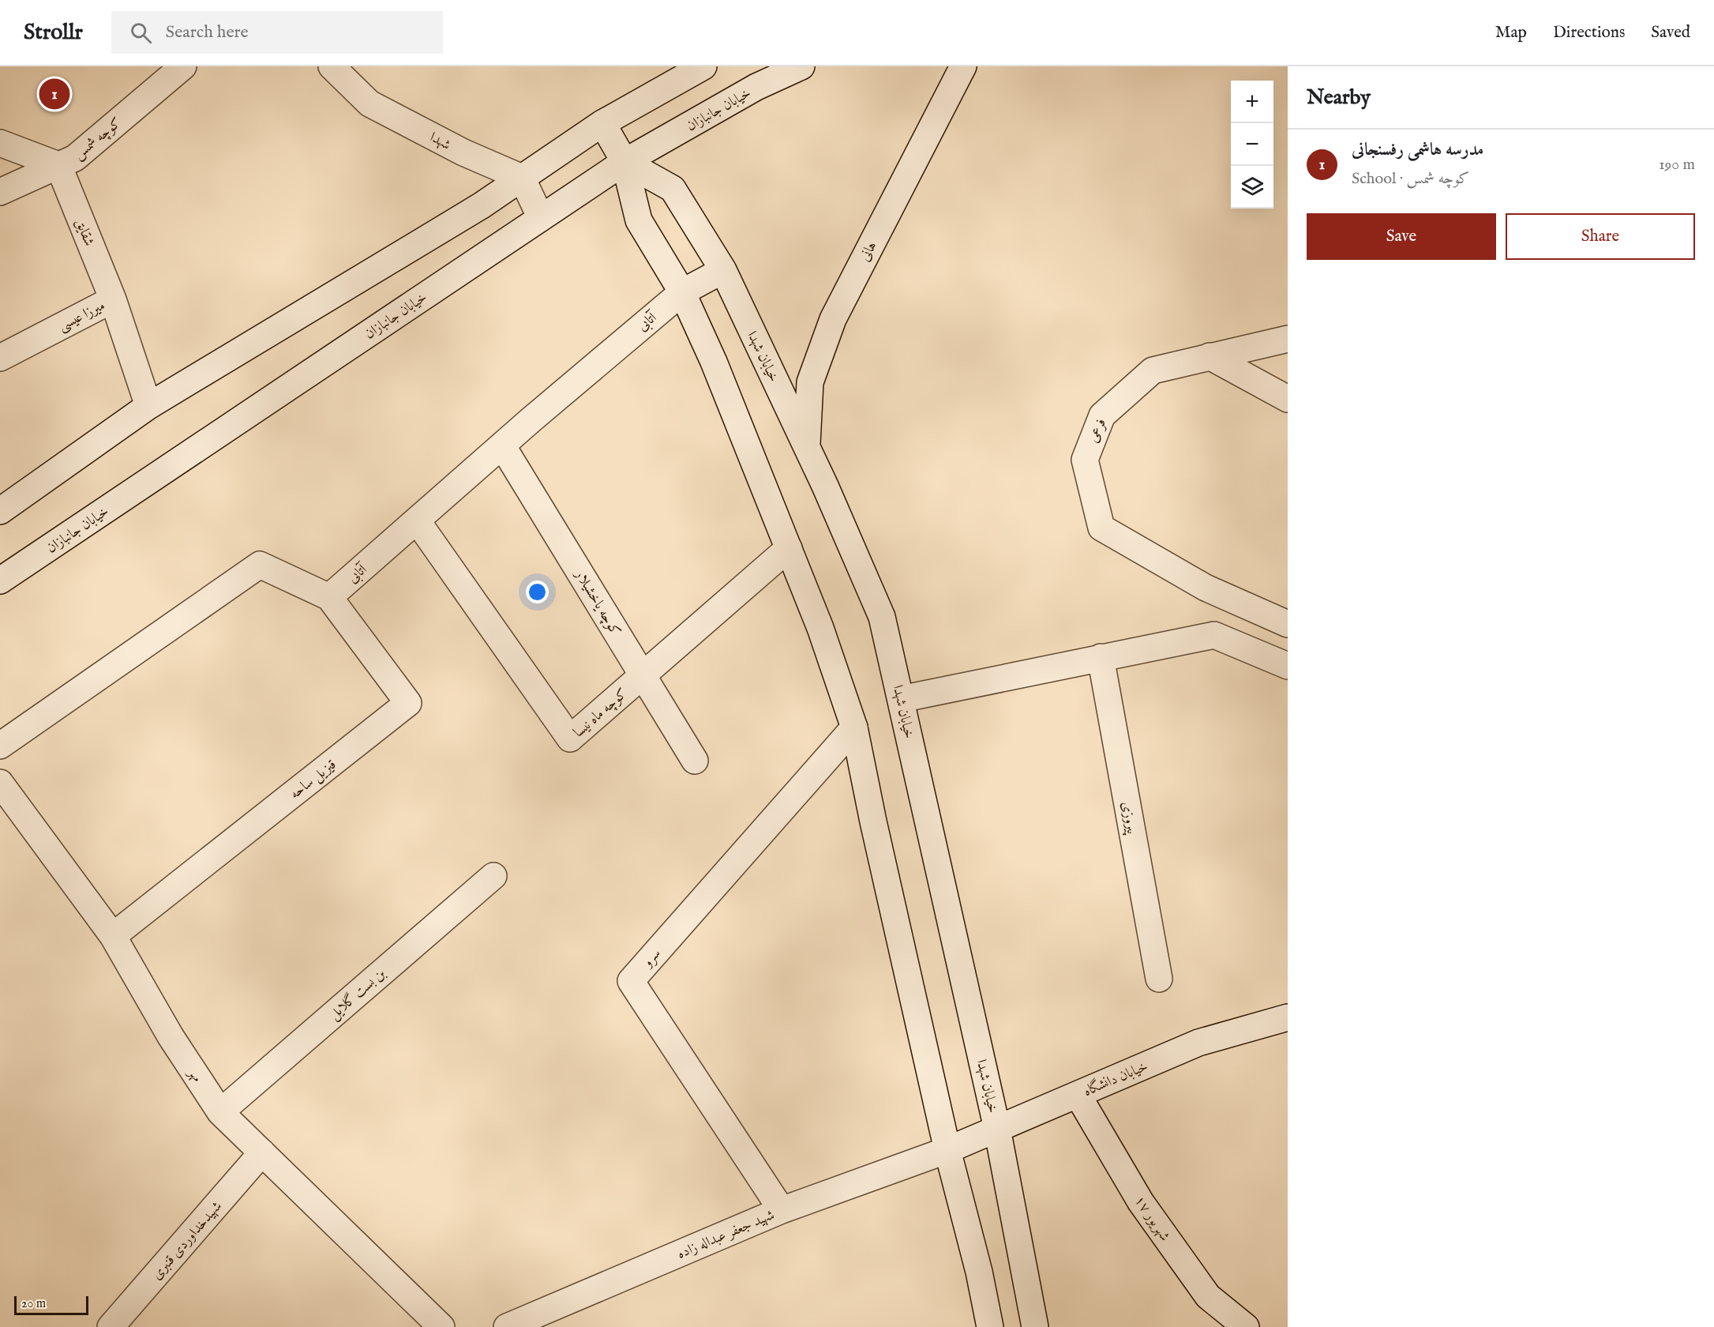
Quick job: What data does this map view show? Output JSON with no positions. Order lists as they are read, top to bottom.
{
  "streets": {
    "street": [
      "خیابان جانبازان",
      "کوچه شمس",
      "شهدا",
      "شقایق",
      "هانی",
      "میرزا عیسی",
      "آتابی",
      "خیابان شهدا",
      "فرعی",
      "کوچه یاخشیلار",
      "کوچه ماه نیسا",
      "قیزیل ساحه",
      "پیروزی",
      "سرو",
      "بن بست گلایل",
      "مهر",
      "خیابان دانشگاه",
      "۱۷ شهریور",
      "شهید جعفر عبداله زاده",
      "شهیدخداوردی قنبری"
    ]
  },
  "crossings": [
    ["خیابان جانبازان", "خیابان شهدا"],
    ["کوچه شمس", "شقایق"],
    ["شقایق", "میرزا عیسی"],
    ["هانی", "خیابان شهدا"],
    ["آتابی", "خیابان شهدا"],
    ["آتابی", "کوچه یاخشیلار"],
    ["آتابی", "کوچه ماه نیسا"],
    ["آتابی", "قیزیل ساحه"],
    ["خیابان شهدا", "خیابان دانشگاه"],
    ["کوچه یاخشیلار", "کوچه ماه نیسا"],
    ["قیزیل ساحه", "مهر"],
    ["سرو", "شهید جعفر عبداله زاده"],
    ["بن بست گلایل", "مهر"],
    ["مهر", "شهیدخداوردی قنبری"],
    ["خیابان دانشگاه", "۱۷ شهریور"],
    ["خیابان دانشگاه", "شهید جعفر عبداله زاده"]
  ],
  "scale_bar": "20 m",
  "page": {
    "header": "Strollr",
    "search": "Search here",
    "nav": ["Map", "Directions", "Saved"],
    "heading": "Nearby",
    "pins": "1",
    "map_buttons": ["+", "−"],
    "list": [
      {
        "mark": "1",
        "name": "مدرسه هاشمی رفسنجانی",
        "note": "School · کوچه شمس",
        "value": "190 m"
      }
    ],
    "buttons": ["Save", "Share"],
    "scale": "20 m"
  }
}
